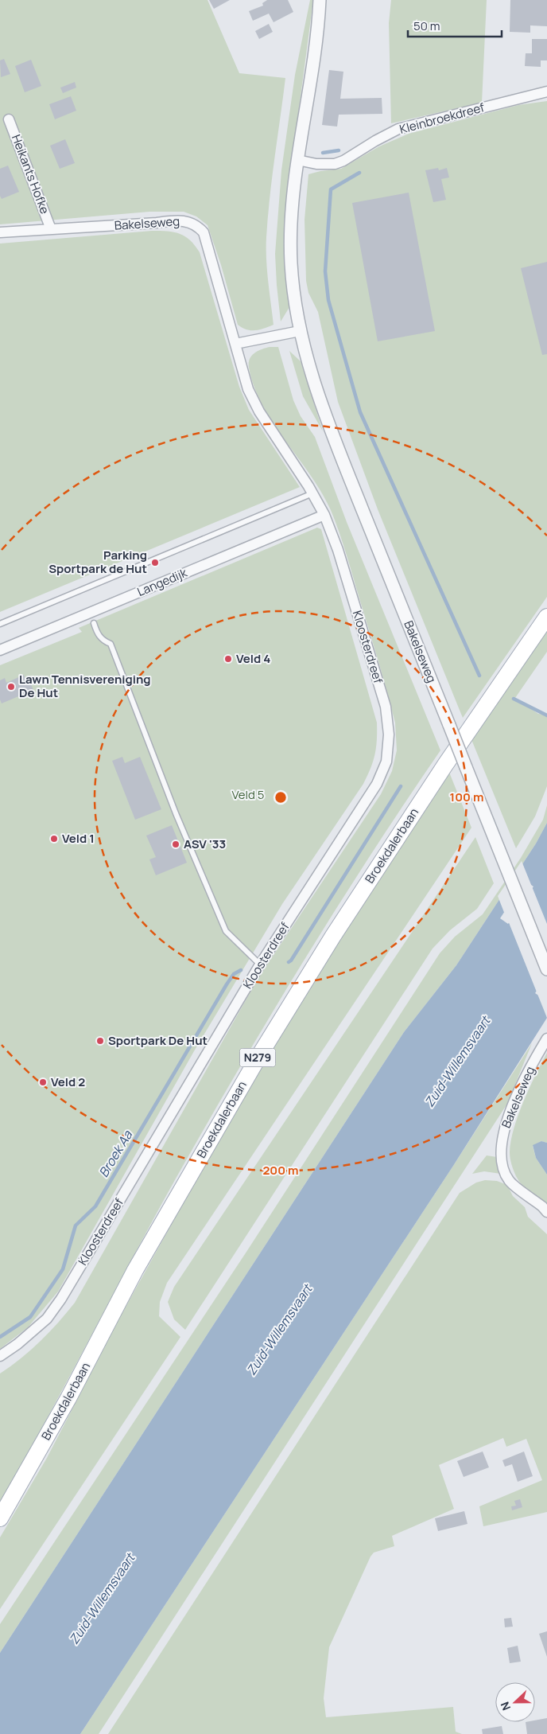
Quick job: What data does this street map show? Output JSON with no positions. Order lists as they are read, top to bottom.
{
  "streets": {
    "main road": ["Broekdalerbaan", "N279"],
    "street": [
      "Kleinbroekdreef",
      "Heikants Hofke",
      "Bakelseweg",
      "Langedijk",
      "Kloosterdreef"
    ]
  },
  "crossings": [
    ["Kleinbroekdreef", "Bakelseweg"],
    ["Heikants Hofke", "Bakelseweg"],
    ["Bakelseweg", "Kloosterdreef"],
    ["Langedijk", "Kloosterdreef"]
  ],
  "water": ["Zuid-Willemsvaart", "Broek Aa"],
  "parks": ["Veld 5"],
  "places": [
    "Parking Sportpark de Hut",
    "Veld 4",
    "Lawn Tennisvereniging De Hut",
    "Veld 1",
    "ASV '33",
    "Sportpark De Hut",
    "Veld 2"
  ],
  "scale_bar": "50 m",
  "north": "left",
  "rings": ["100 m", "200 m"]
}
